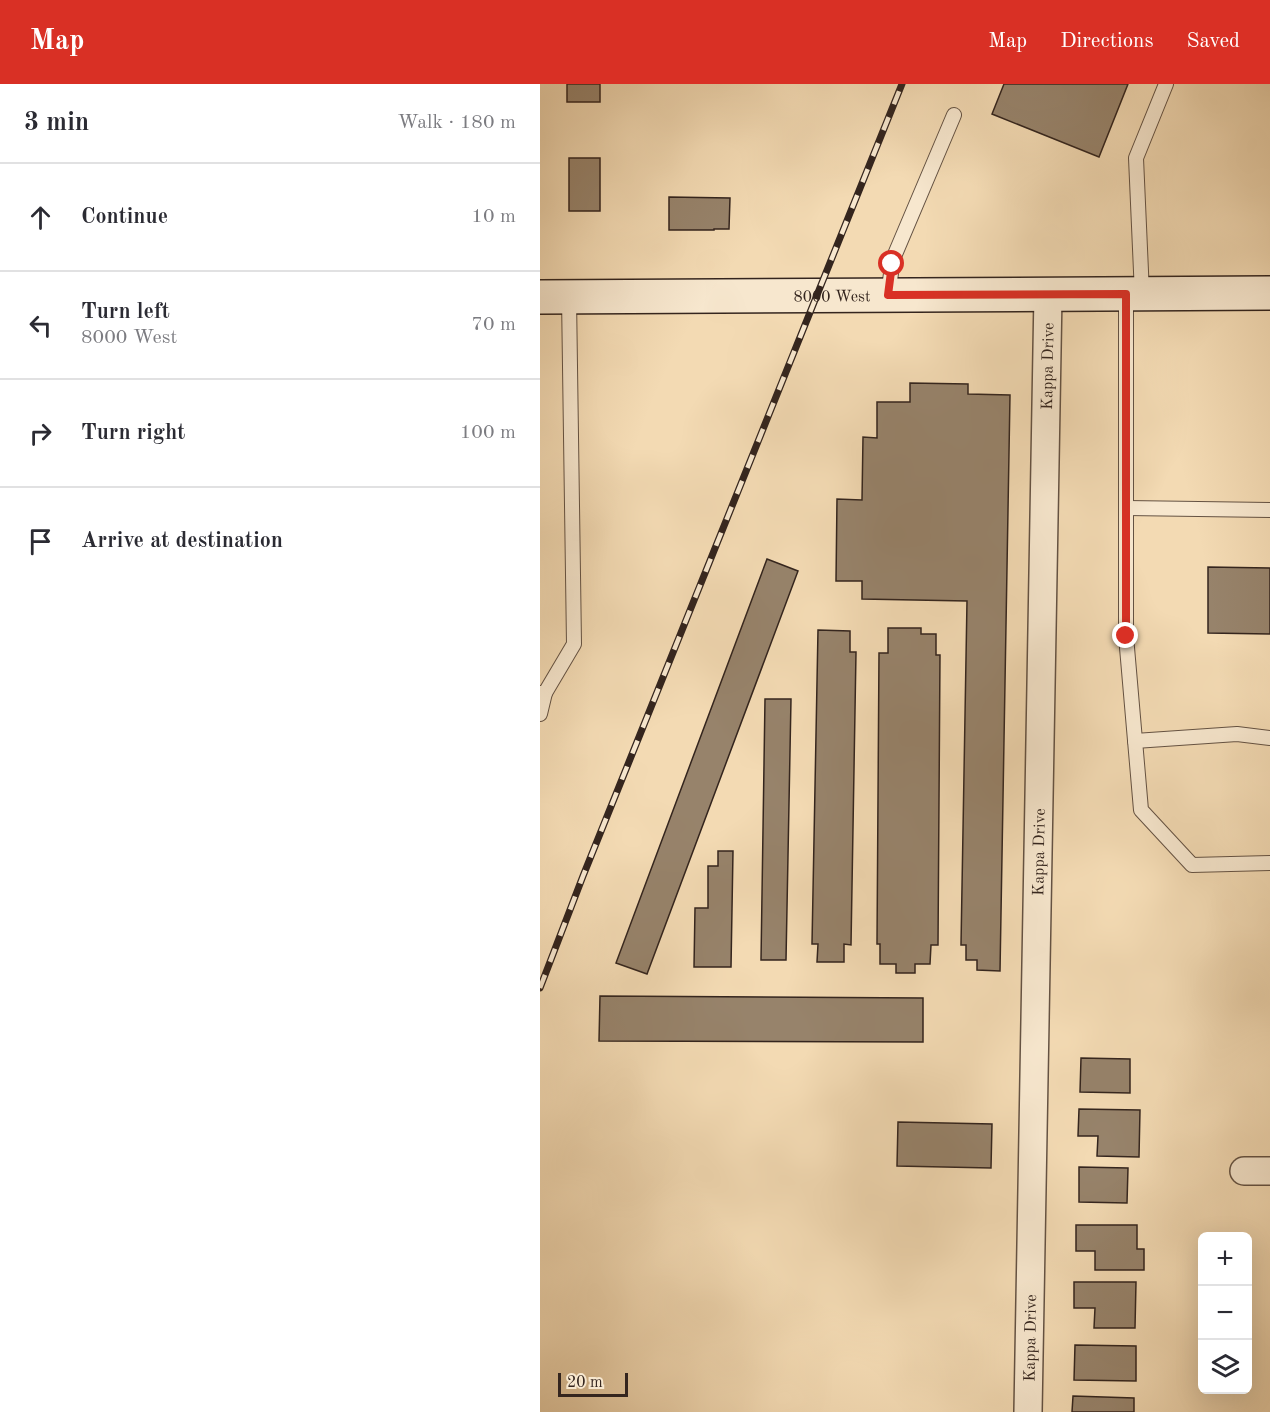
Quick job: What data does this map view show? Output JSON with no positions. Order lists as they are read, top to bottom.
{
  "streets": {
    "street": ["8000 West", "Kappa Drive"]
  },
  "crossings": [
    ["8000 West", "Kappa Drive"]
  ],
  "scale_bar": "20 m",
  "page": {
    "header": "Map",
    "nav": ["Map", "Directions", "Saved"],
    "heading": ["3 min", "Walk · 180 m"],
    "list": [
      ["Continue", "10 m"],
      ["Turn left", "8000 West", "70 m"],
      ["Turn right", "100 m"],
      "Arrive at destination"
    ],
    "map_buttons": ["+", "−"],
    "scale": "20 m"
  }
}
